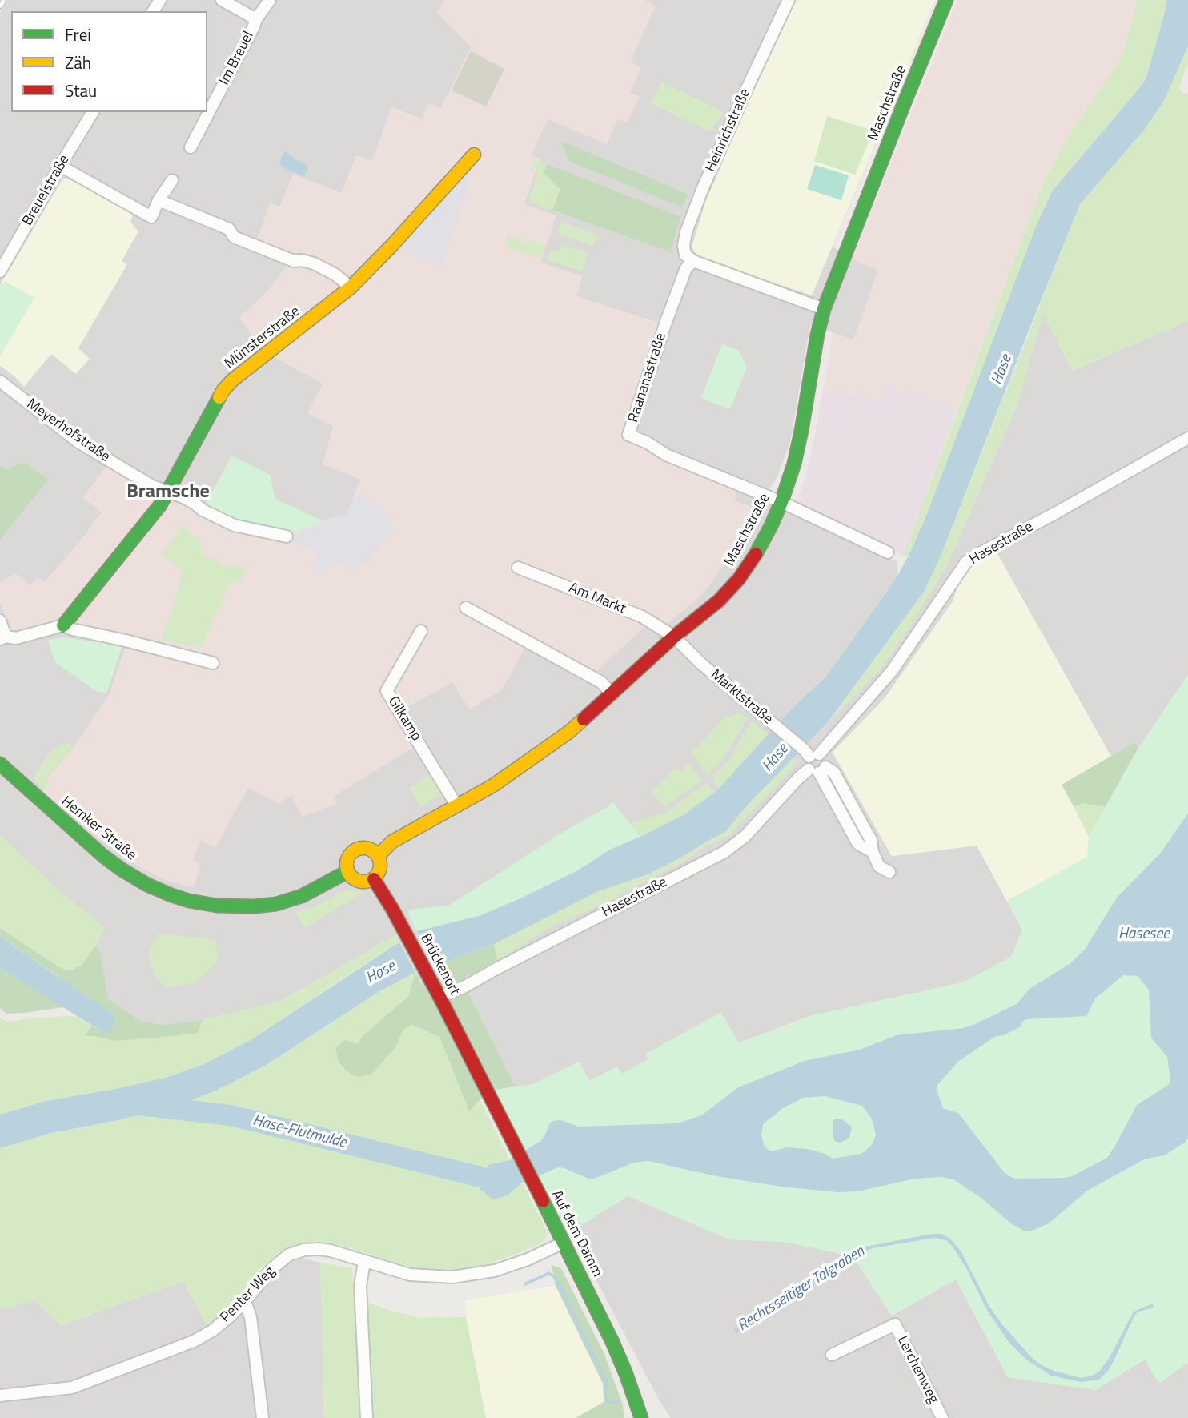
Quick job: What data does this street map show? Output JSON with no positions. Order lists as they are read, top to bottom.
{
  "streets": {
    "main road": [
      "Maschstraße",
      "Münsterstraße",
      "Hemker Straße",
      "Brückenort",
      "Auf dem Damm"
    ],
    "street": [
      "Im Breuel",
      "Heinrichstraße",
      "Breuelstraße",
      "Raananastraße",
      "Meyerhofstraße",
      "Hasestraße",
      "Am Markt",
      "Marktstraße",
      "Gilkamp",
      "Penter Weg",
      "Lerchenweg"
    ]
  },
  "crossings": [
    ["Maschstraße", "Raananastraße"],
    ["Maschstraße", "Am Markt"],
    ["Maschstraße", "Marktstraße"],
    ["Maschstraße", "Gilkamp"],
    ["Maschstraße", "Hemker Straße"],
    ["Maschstraße", "Brückenort"],
    ["Heinrichstraße", "Raananastraße"],
    ["Münsterstraße", "Meyerhofstraße"],
    ["Hasestraße", "Marktstraße"],
    ["Hasestraße", "Brückenort"],
    ["Am Markt", "Marktstraße"],
    ["Hemker Straße", "Brückenort"],
    ["Brückenort", "Auf dem Damm"],
    ["Auf dem Damm", "Penter Weg"]
  ],
  "districts": ["Bramsche"],
  "water": [
    "Hase",
    "Hasesee",
    "Hase-Flutmulde",
    "Rechtsseitiger Talgraben"
  ],
  "legend": ["Frei", "Zäh", "Stau"]
}
